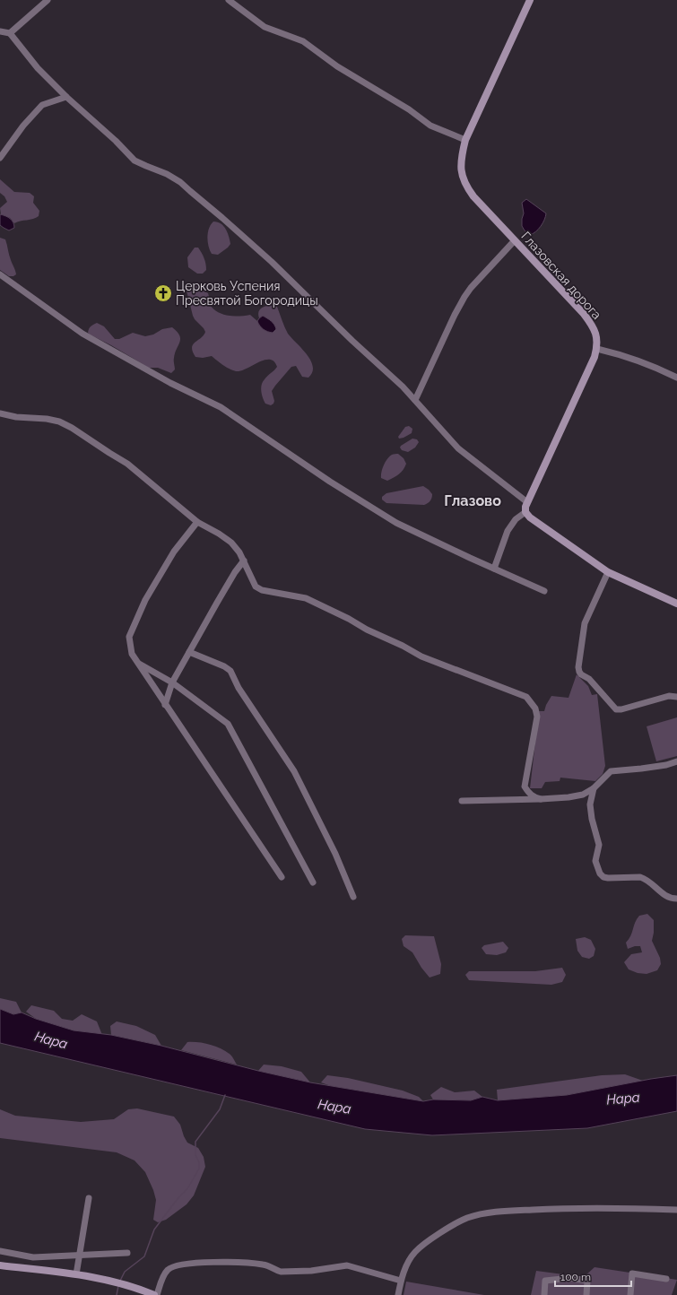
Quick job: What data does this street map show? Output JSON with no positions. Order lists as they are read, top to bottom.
{
  "streets": {
    "street": ["Глазовская дорога"]
  },
  "districts": ["Глазово"],
  "water": ["Нара"],
  "places": {
    "church": ["Церковь Успения Пресвятой Богородицы"]
  },
  "scale_bar": "100 m"
}
